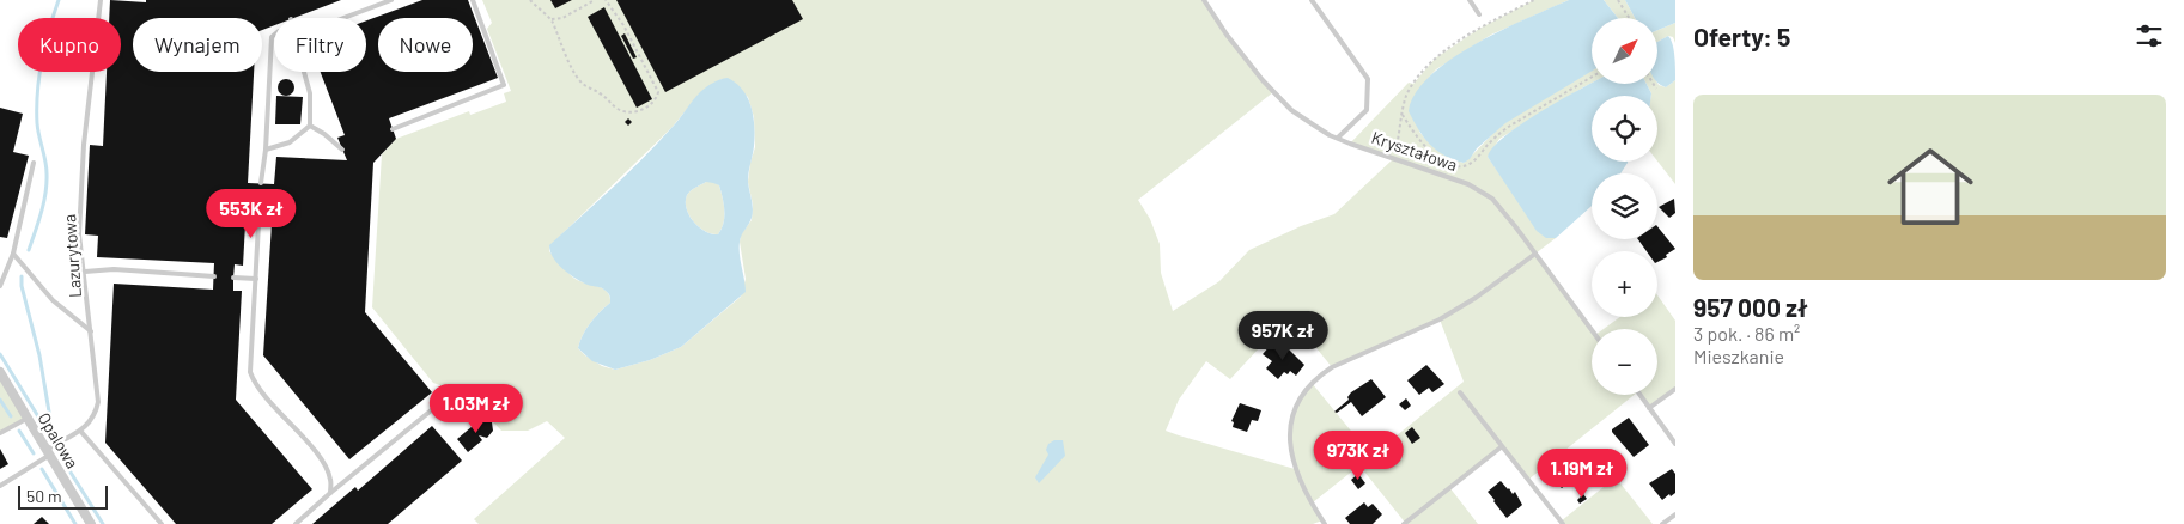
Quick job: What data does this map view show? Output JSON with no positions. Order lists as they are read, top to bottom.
{
  "streets": {
    "street": ["Opalowa"],
    "lane": ["Kryształowa", "Lazurytowa"]
  },
  "crossings": [
    ["Lazurytowa", "Opalowa"]
  ],
  "scale_bar": "50 m",
  "north": "top right",
  "page": {
    "heading": "Oferty: 5",
    "map_buttons": ["+", "−"],
    "chip": [
      "Kupno",
      "Wynajem",
      "Filtry",
      "Nowe"
    ],
    "list": [
      {
        "name": "957 000 zł",
        "note": "3 pok. · 86 m² · Mieszkanie"
      }
    ],
    "price": [
      "553K zł",
      "957K zł",
      "1.03M zł",
      "973K zł",
      "1.19M zł"
    ],
    "scale": "50 m"
  }
}
